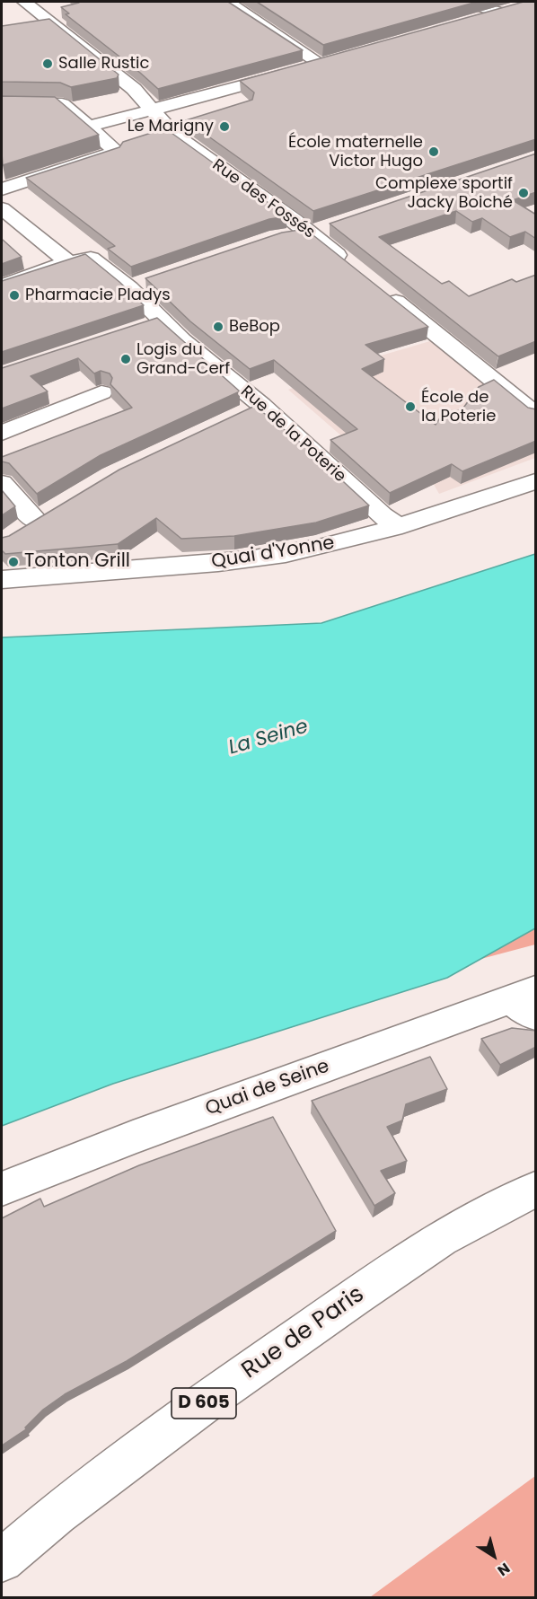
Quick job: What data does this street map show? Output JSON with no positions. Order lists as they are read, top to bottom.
{
  "streets": {
    "street": [
      "Rue des Fossés",
      "Rue de la Poterie",
      "Quai d'Yonne",
      "Quai de Seine",
      "Rue de Paris",
      "D 605"
    ]
  },
  "crossings": [
    ["Rue de la Poterie", "Quai d'Yonne"]
  ],
  "water": ["La Seine"],
  "places": [
    "Salle Rustic",
    "Le Marigny",
    "École maternelle Victor Hugo",
    "Complexe sportif Jacky Boiché",
    "Pharmacie Pladys",
    "BeBop",
    "Logis du Grand-Cerf",
    "École de la Poterie",
    "Tonton Grill"
  ],
  "north": "bottom right"
}
